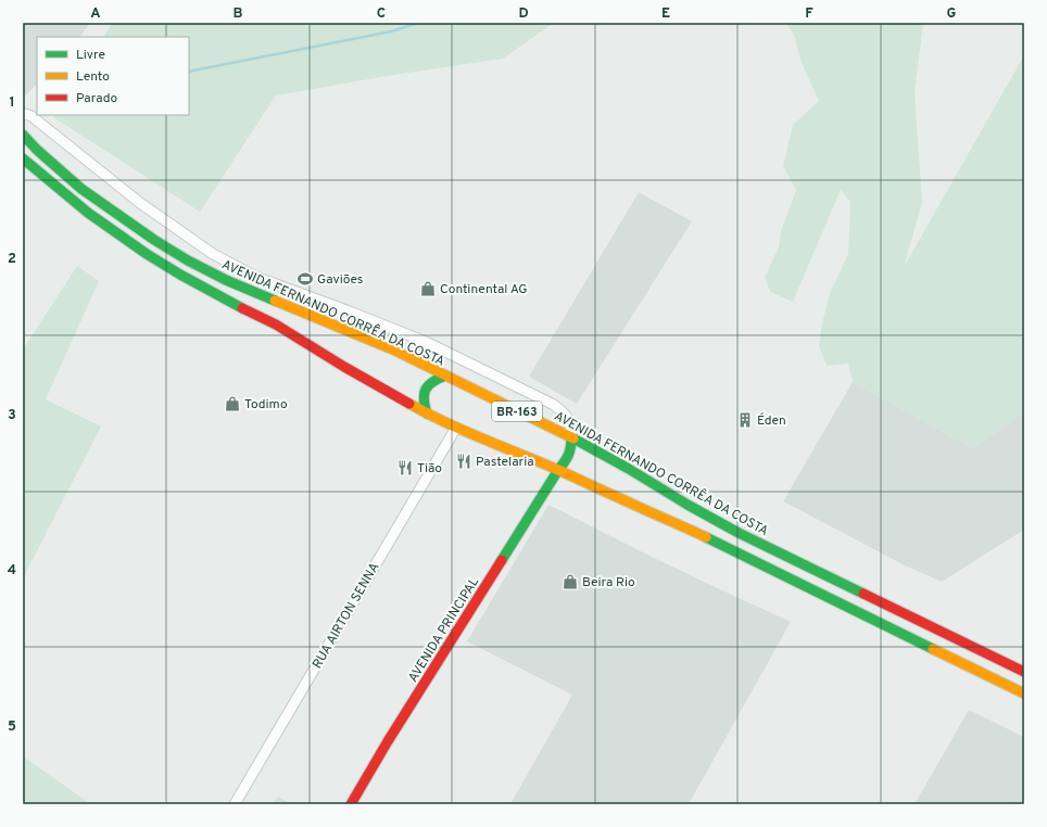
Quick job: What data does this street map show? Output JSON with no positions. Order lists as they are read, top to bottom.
{
  "streets": {
    "main road": ["AVENIDA FERNANDO CORRÊA DA COSTA", "BR-163", "AVENIDA PRINCIPAL"],
    "street": ["RUA AIRTON SENNA"]
  },
  "crossings": [
    ["AVENIDA FERNANDO CORRÊA DA COSTA", "AVENIDA PRINCIPAL"]
  ],
  "places": {
    "sports": ["Gaviões"],
    "shop": ["Continental AG", "Todimo", "Beira Rio"],
    "building": ["Éden"],
    "restaurant": ["Pastelaria", "Tião"]
  },
  "legend": ["Livre", "Lento", "Parado"],
  "grid": {
    "columns": [
      "A",
      "B",
      "C",
      "D",
      "E",
      "F",
      "G"
    ],
    "rows": [
      "1",
      "2",
      "3",
      "4",
      "5"
    ]
  }
}
